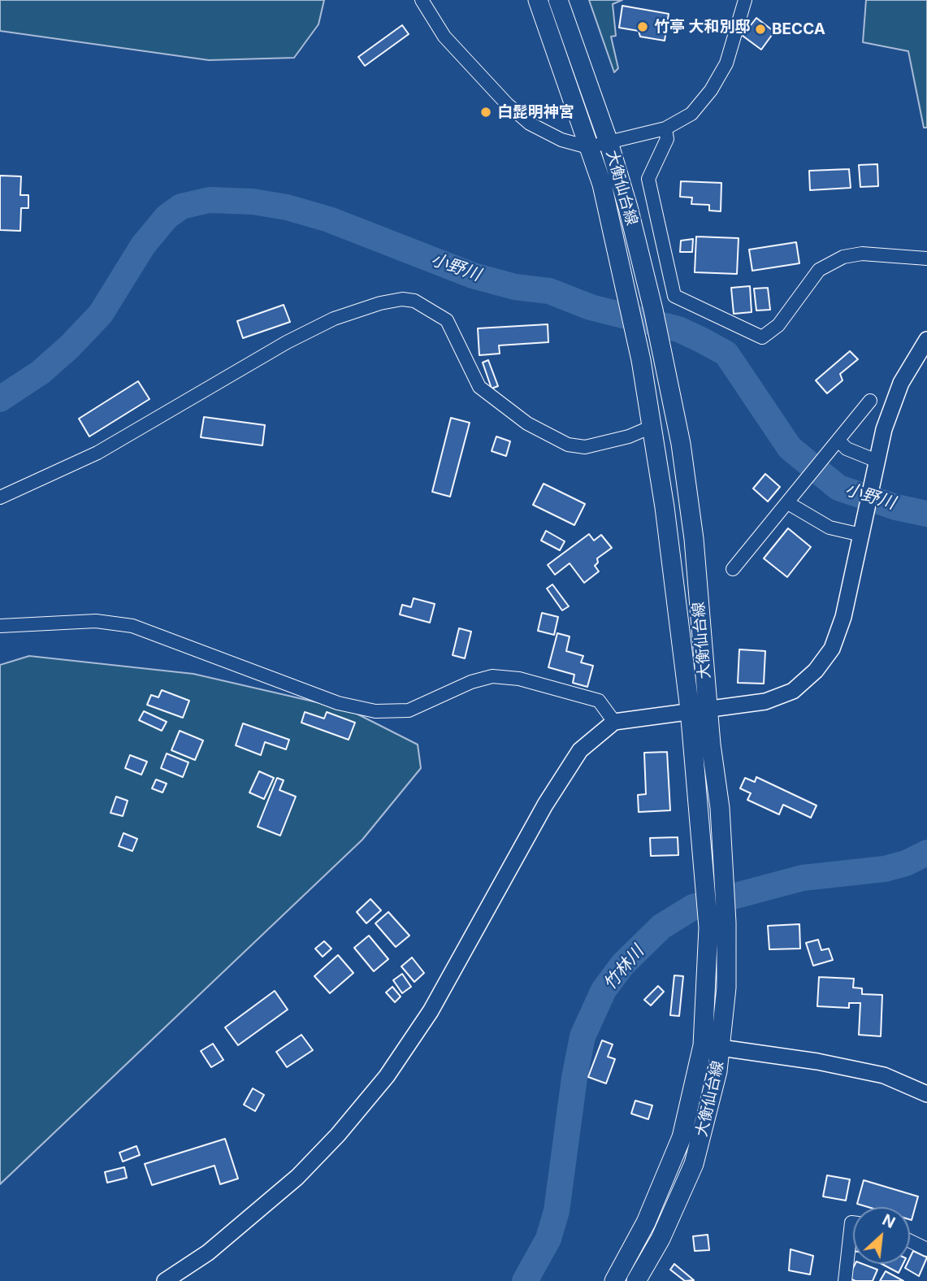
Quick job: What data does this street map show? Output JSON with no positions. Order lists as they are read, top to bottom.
{
  "streets": {
    "main road": ["大衡仙台線"]
  },
  "water": ["小野川", "竹林川"],
  "places": ["竹亭 大和別邸", "BECCA", "白髭明神宮"],
  "north": "top right"
}
